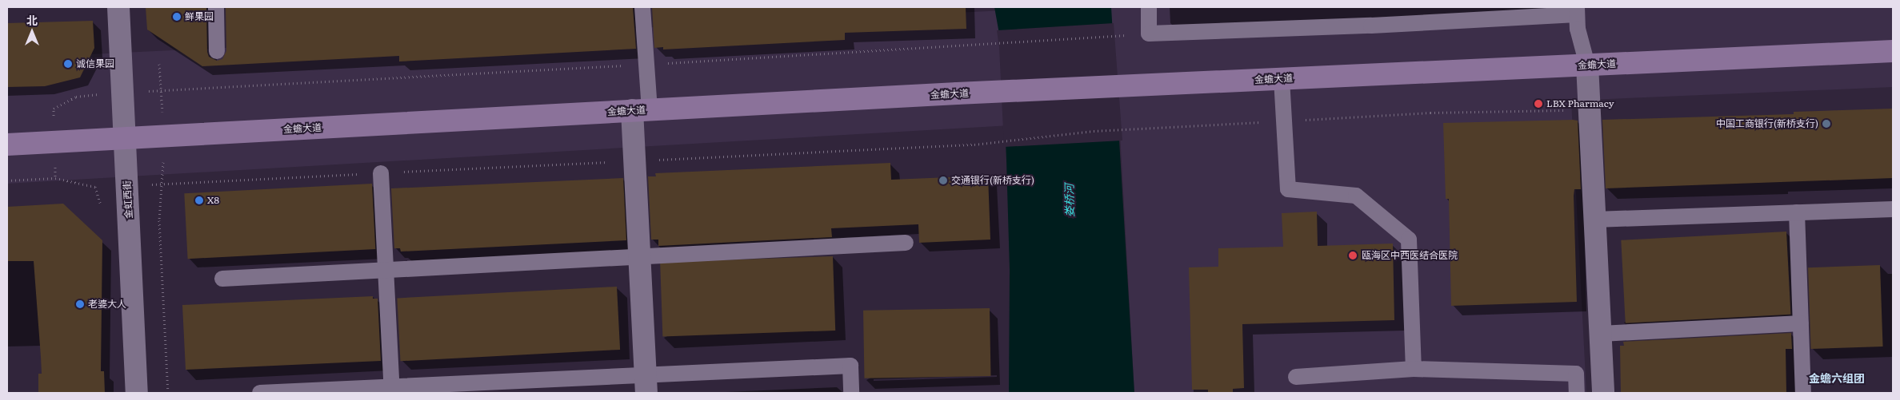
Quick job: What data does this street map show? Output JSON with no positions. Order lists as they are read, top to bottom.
{
  "streets": {
    "street": ["金蟾大道", "金虹西街"]
  },
  "crossings": [
    ["金蟾大道", "金虹西街"]
  ],
  "districts": ["金蟾六组团"],
  "water": ["娄桥河"],
  "places": [
    "鲜果园",
    "诚信果园",
    "LBX Pharmacy",
    "中国工商银行(新桥支行)",
    "交通银行(新桥支行)",
    "X8",
    "瓯海区中西医结合医院",
    "老婆大人"
  ],
  "north": "top"
}
